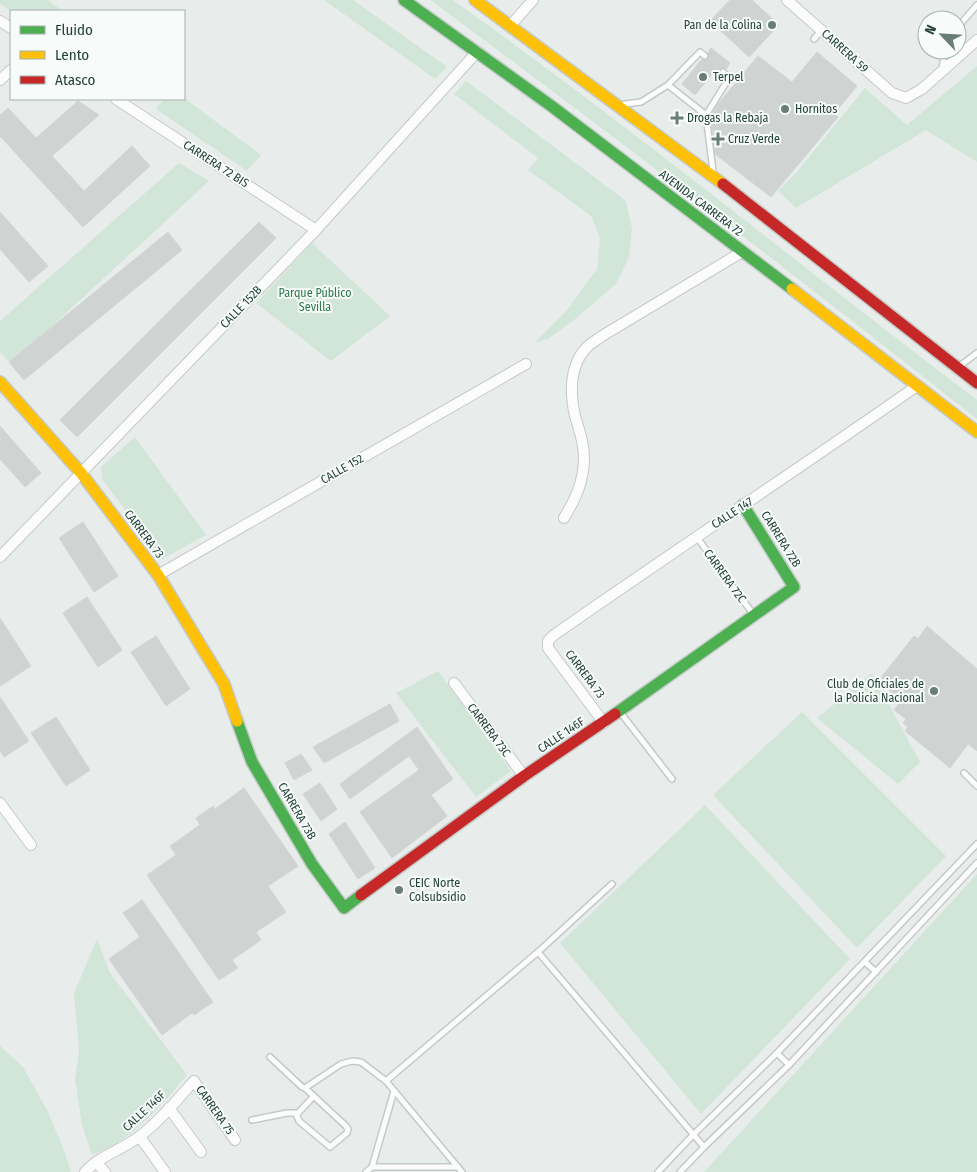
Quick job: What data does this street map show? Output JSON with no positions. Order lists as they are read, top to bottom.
{
  "streets": {
    "main road": [
      "AVENIDA CARRERA 72",
      "CARRERA 73",
      "CARRERA 72B",
      "CALLE 146F",
      "CARRERA 73B"
    ],
    "street": [
      "CARRERA 59",
      "CARRERA 72 BIS",
      "CALLE 152B",
      "CALLE 152",
      "CALLE 147",
      "CARRERA 73C",
      "CARRERA 75"
    ],
    "lane": ["CARRERA 72C"]
  },
  "crossings": [
    ["CARRERA 72 BIS", "CALLE 152B"],
    ["AVENIDA CARRERA 72", "CALLE 152B"],
    ["AVENIDA CARRERA 72", "CALLE 147"],
    ["CALLE 152B", "CARRERA 73"],
    ["CALLE 152", "CARRERA 73"],
    ["CALLE 147", "CARRERA 73"],
    ["CALLE 147", "CARRERA 72B"],
    ["CALLE 147", "CARRERA 72C"],
    ["CARRERA 73", "CALLE 146F"],
    ["CARRERA 73", "CARRERA 73B"],
    ["CARRERA 72B", "CALLE 146F"],
    ["CARRERA 72C", "CALLE 146F"],
    ["CARRERA 73C", "CALLE 146F"],
    ["CALLE 146F", "CARRERA 73B"],
    ["CALLE 146F", "CARRERA 75"]
  ],
  "parks": ["Parque Público Sevilla"],
  "places": {
    "other": [
      "Pan de la Colina",
      "Terpel",
      "Hornitos",
      "Club de Oficiales de la Policía Nacional",
      "CEIC Norte Colsubsidio"
    ],
    "health": ["Drogas la Rebaja", "Cruz Verde"]
  },
  "legend": ["Fluido", "Lento", "Atasco"],
  "north": "top left"
}
